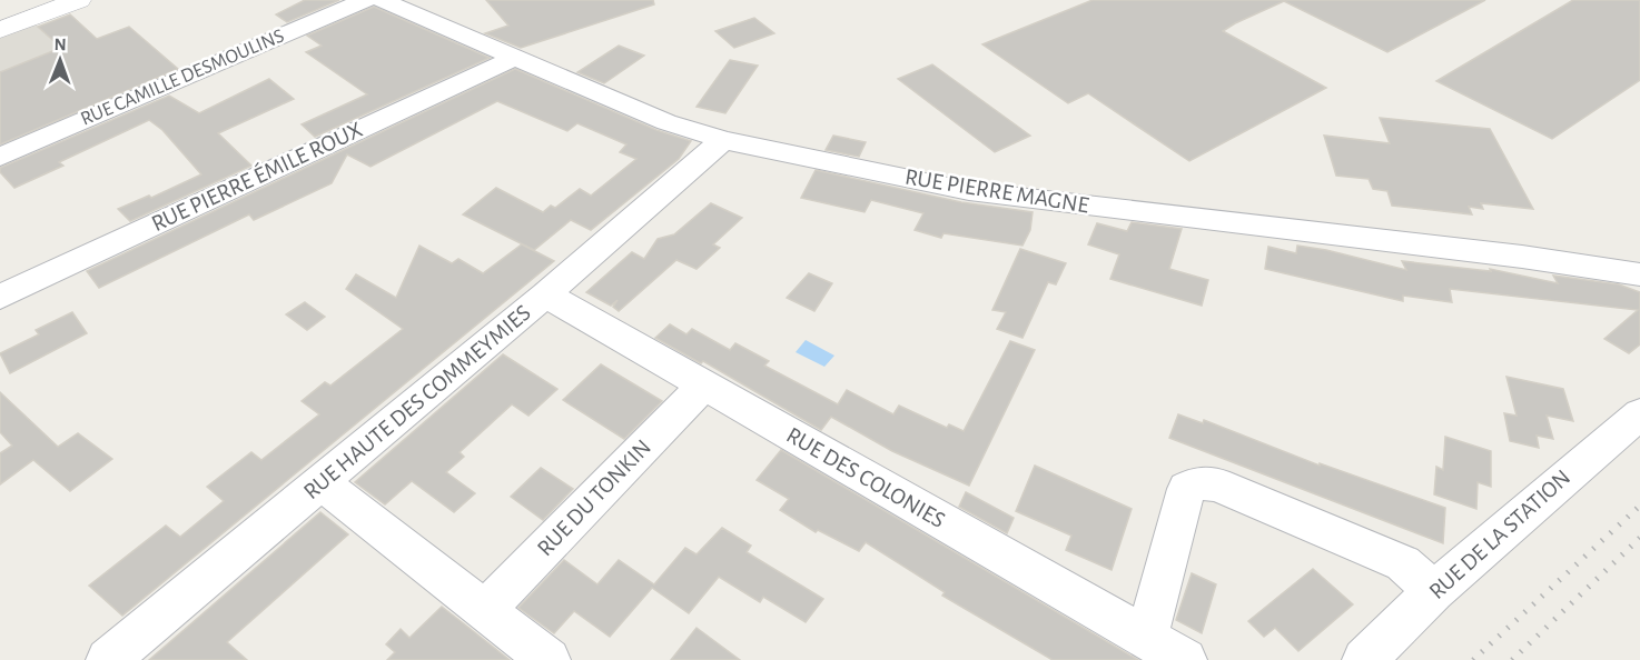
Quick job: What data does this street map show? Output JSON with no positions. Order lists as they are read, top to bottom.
{
  "streets": {
    "street": [
      "RUE CAMILLE DESMOULINS",
      "RUE PIERRE ÉMILE ROUX",
      "RUE PIERRE MAGNE",
      "RUE HAUTE DES COMMEYMIES",
      "RUE DES COLONIES",
      "RUE DU TONKIN",
      "RUE DE LA STATION"
    ]
  },
  "crossings": [
    ["RUE PIERRE ÉMILE ROUX", "RUE PIERRE MAGNE"],
    ["RUE PIERRE MAGNE", "RUE HAUTE DES COMMEYMIES"],
    ["RUE HAUTE DES COMMEYMIES", "RUE DES COLONIES"],
    ["RUE DES COLONIES", "RUE DU TONKIN"]
  ],
  "north": "top"
}
